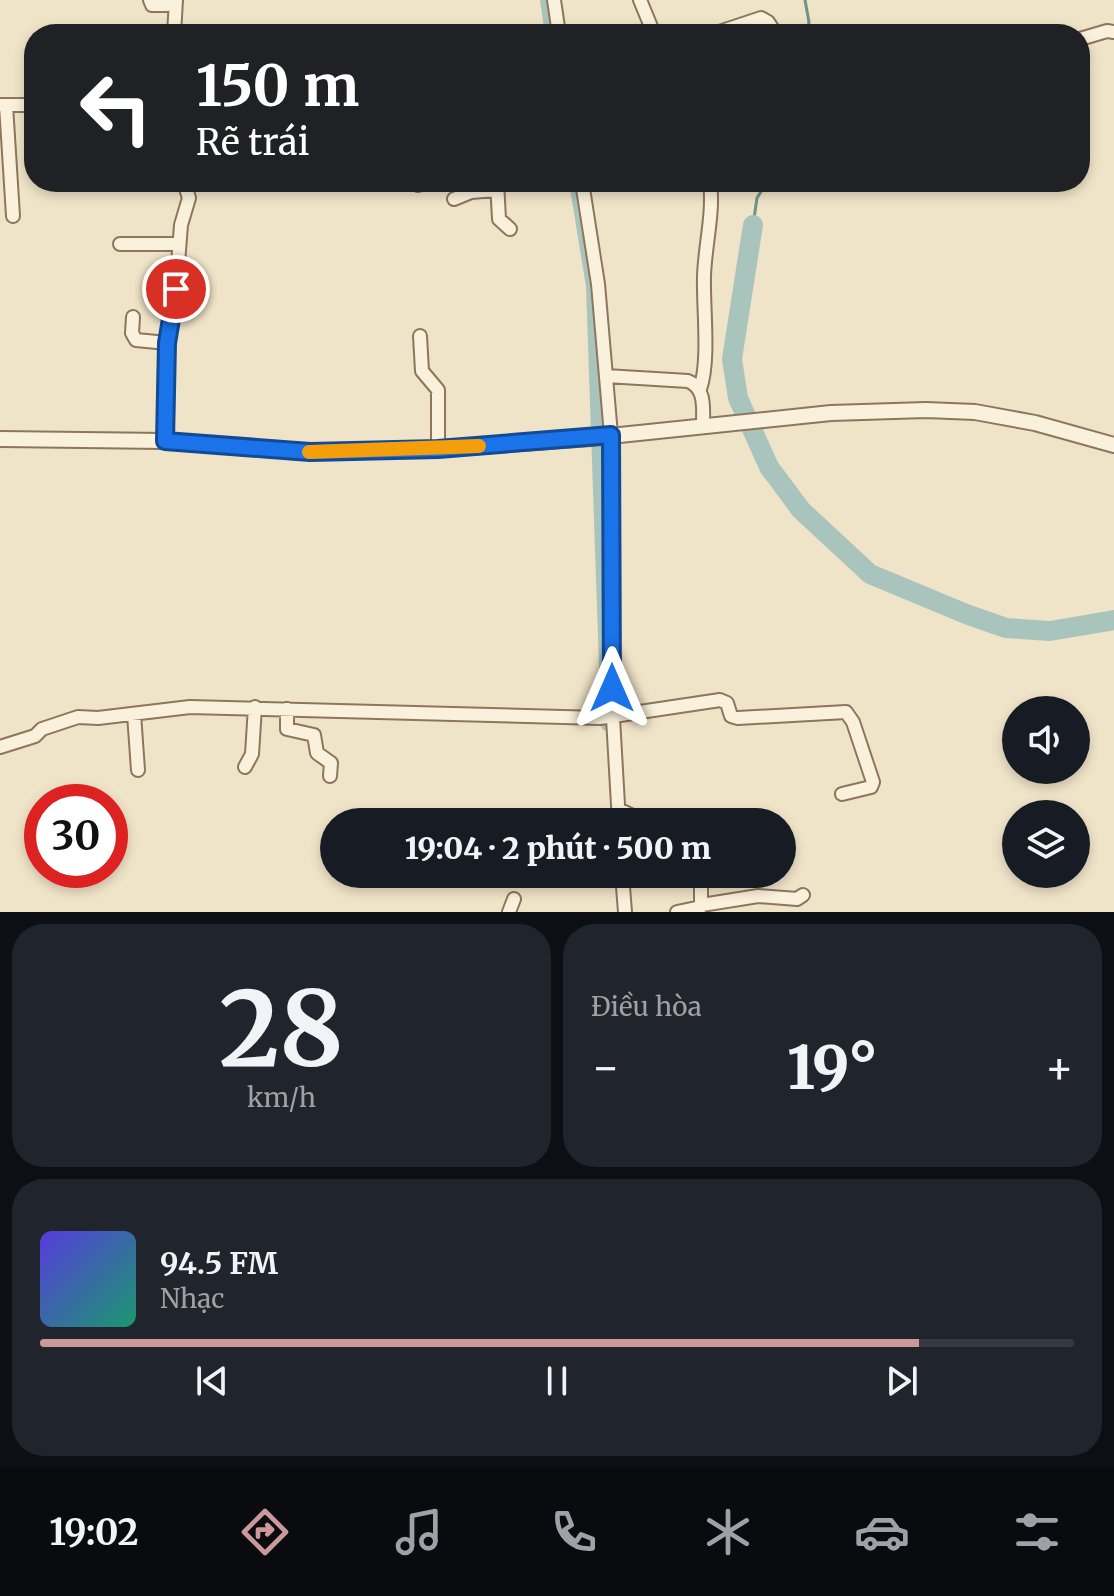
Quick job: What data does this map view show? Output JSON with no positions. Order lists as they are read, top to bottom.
{
  "page": {
    "turn": ["150 m", "Rẽ trái"],
    "limit": "30",
    "trip": "19:04 · 2 phút · 500 m",
    "tile": [
      ["28", "km/h"],
      "Điều hòa"
    ],
    "heat": ["−", "19°", "+"],
    "song": ["94.5 FM", "Nhạc"],
    "tabs": "19:02"
  }
}
